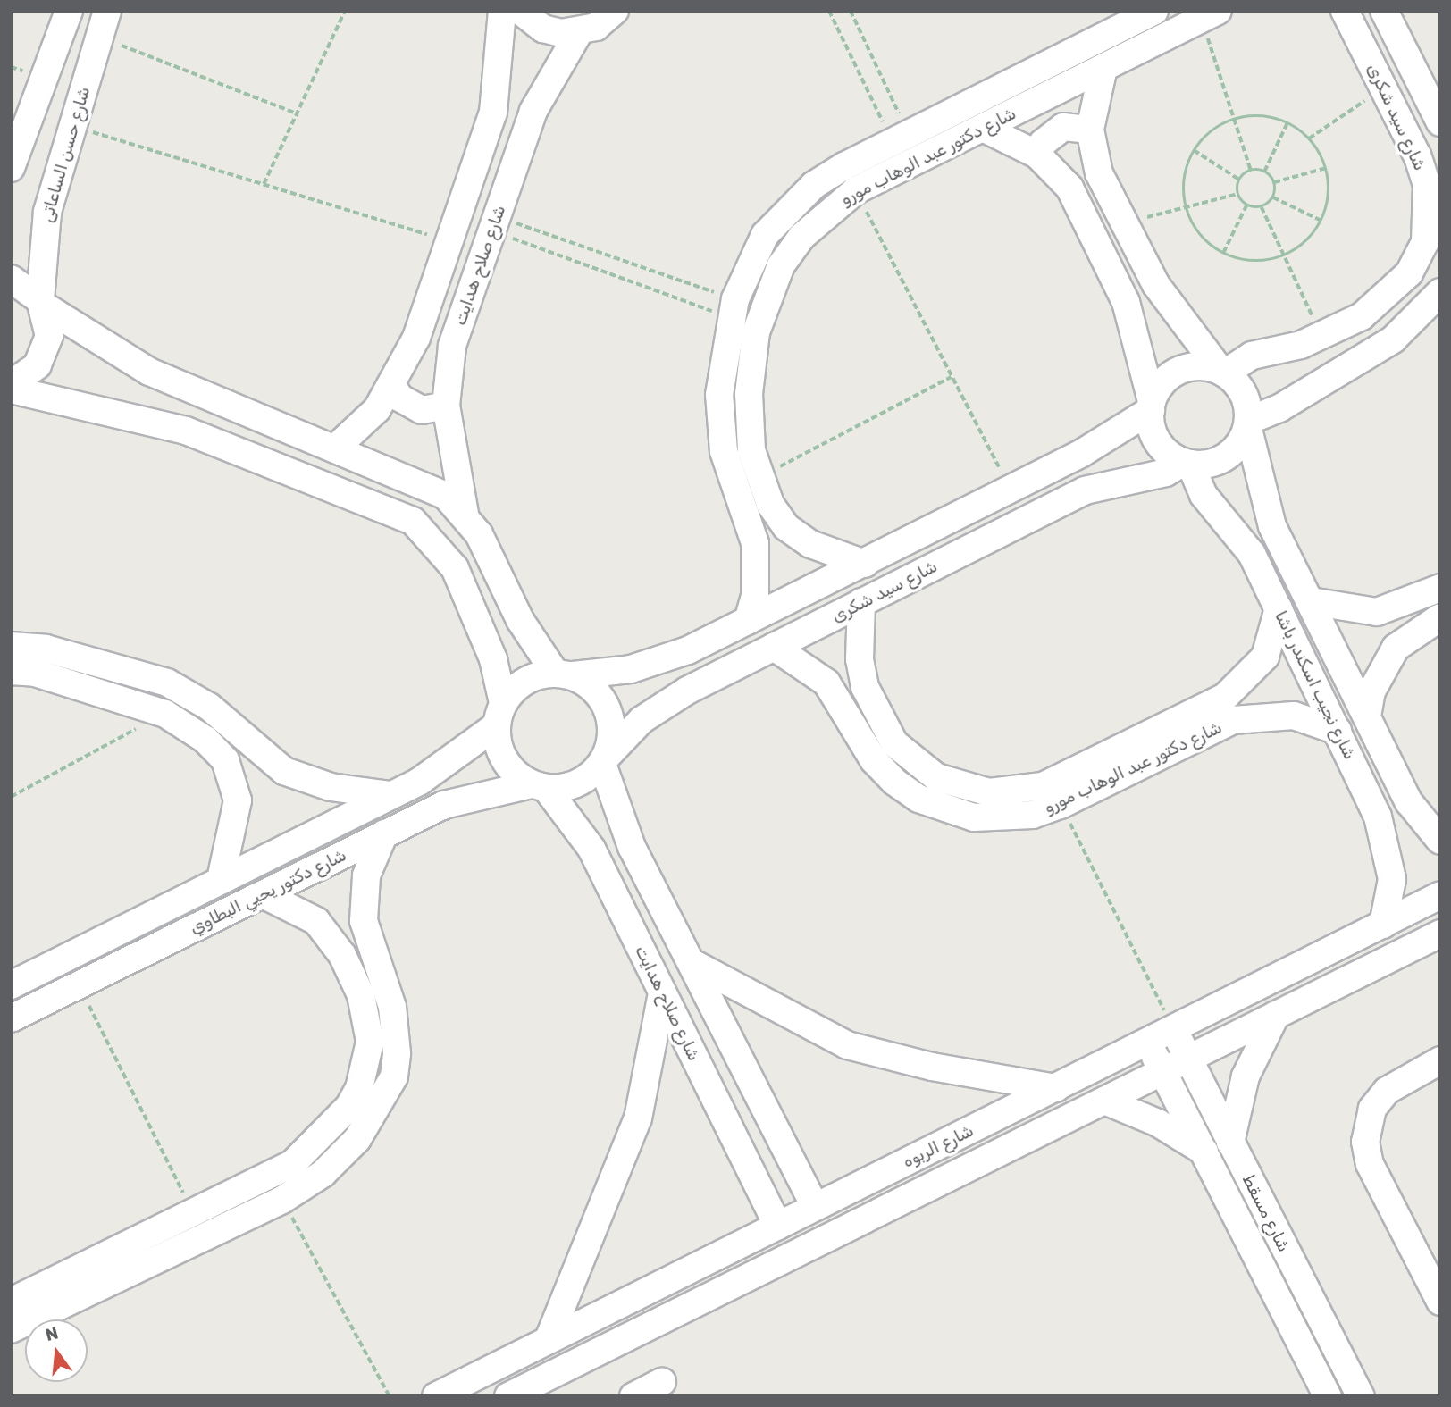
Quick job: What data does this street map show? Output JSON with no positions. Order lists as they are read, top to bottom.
{
  "streets": {
    "street": [
      "شارع سيد شكرى",
      "شارع حسن الساعاتى",
      "شارع دكتور عبد الوهاب مورو",
      "شارع صلاح هدايت",
      "شارع نجيب اسكندر باشا",
      "شارع دكتور يحيي البطاوي",
      "شارع الربوه",
      "شارع مسقط"
    ]
  },
  "crossings": [
    ["شارع سيد شكرى", "شارع دكتور عبد الوهاب مورو"],
    ["شارع سيد شكرى", "شارع صلاح هدايت"],
    ["شارع سيد شكرى", "شارع نجيب اسكندر باشا"],
    ["شارع سيد شكرى", "شارع دكتور يحيي البطاوي"],
    ["شارع دكتور عبد الوهاب مورو", "شارع نجيب اسكندر باشا"],
    ["شارع صلاح هدايت", "شارع دكتور يحيي البطاوي"],
    ["شارع صلاح هدايت", "شارع الربوه"],
    ["شارع نجيب اسكندر باشا", "شارع الربوه"],
    ["شارع الربوه", "شارع مسقط"]
  ],
  "north": "top"
}
